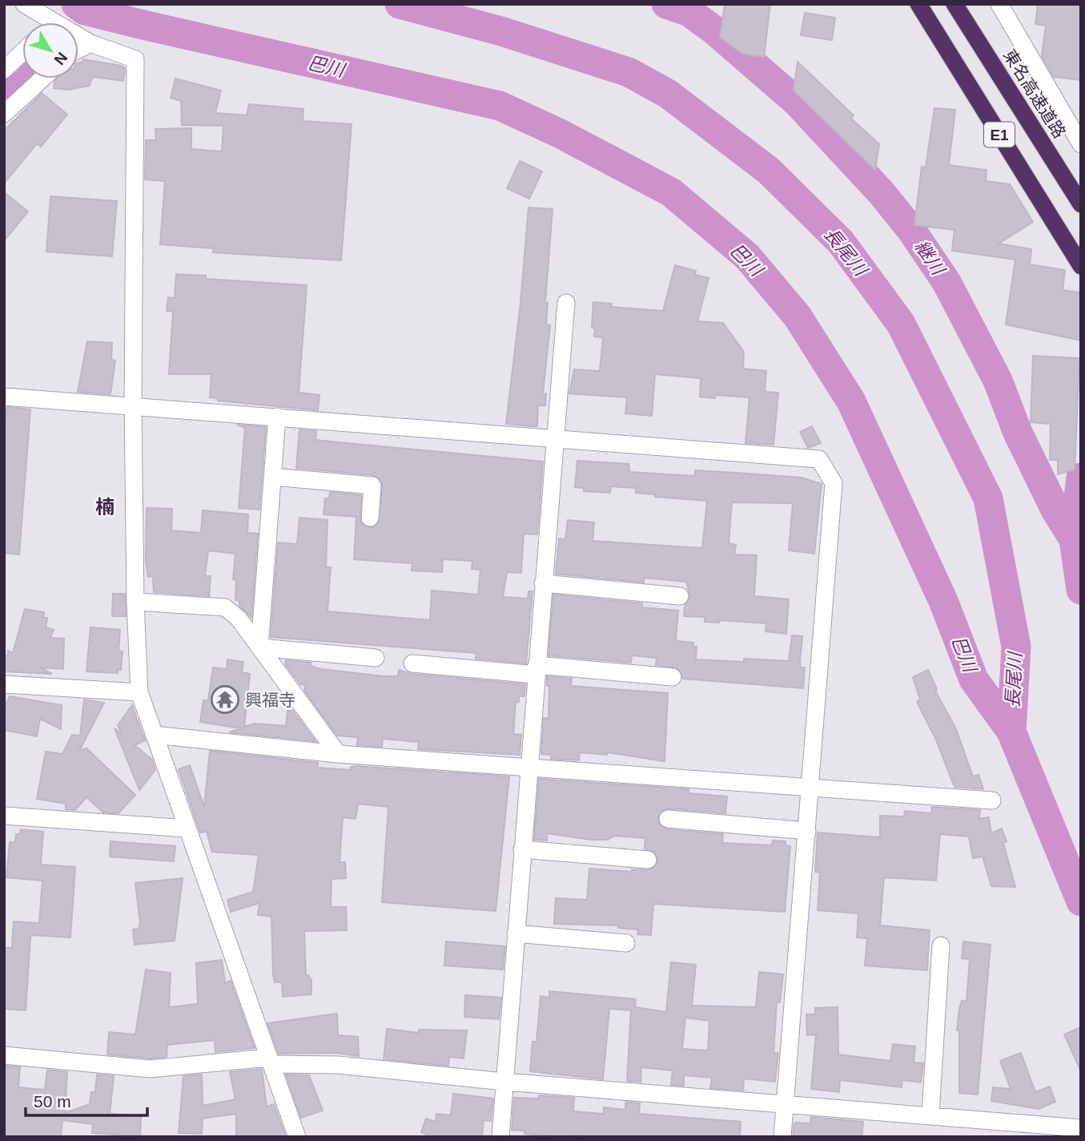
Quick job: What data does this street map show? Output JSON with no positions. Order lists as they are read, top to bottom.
{
  "streets": {
    "highway": ["東名高速道路", "E1"]
  },
  "districts": ["楠"],
  "water": ["巴川", "長尾川", "継川"],
  "places": {
    "temple": ["興福寺"]
  },
  "scale_bar": "50 m",
  "north": "bottom right"
}
